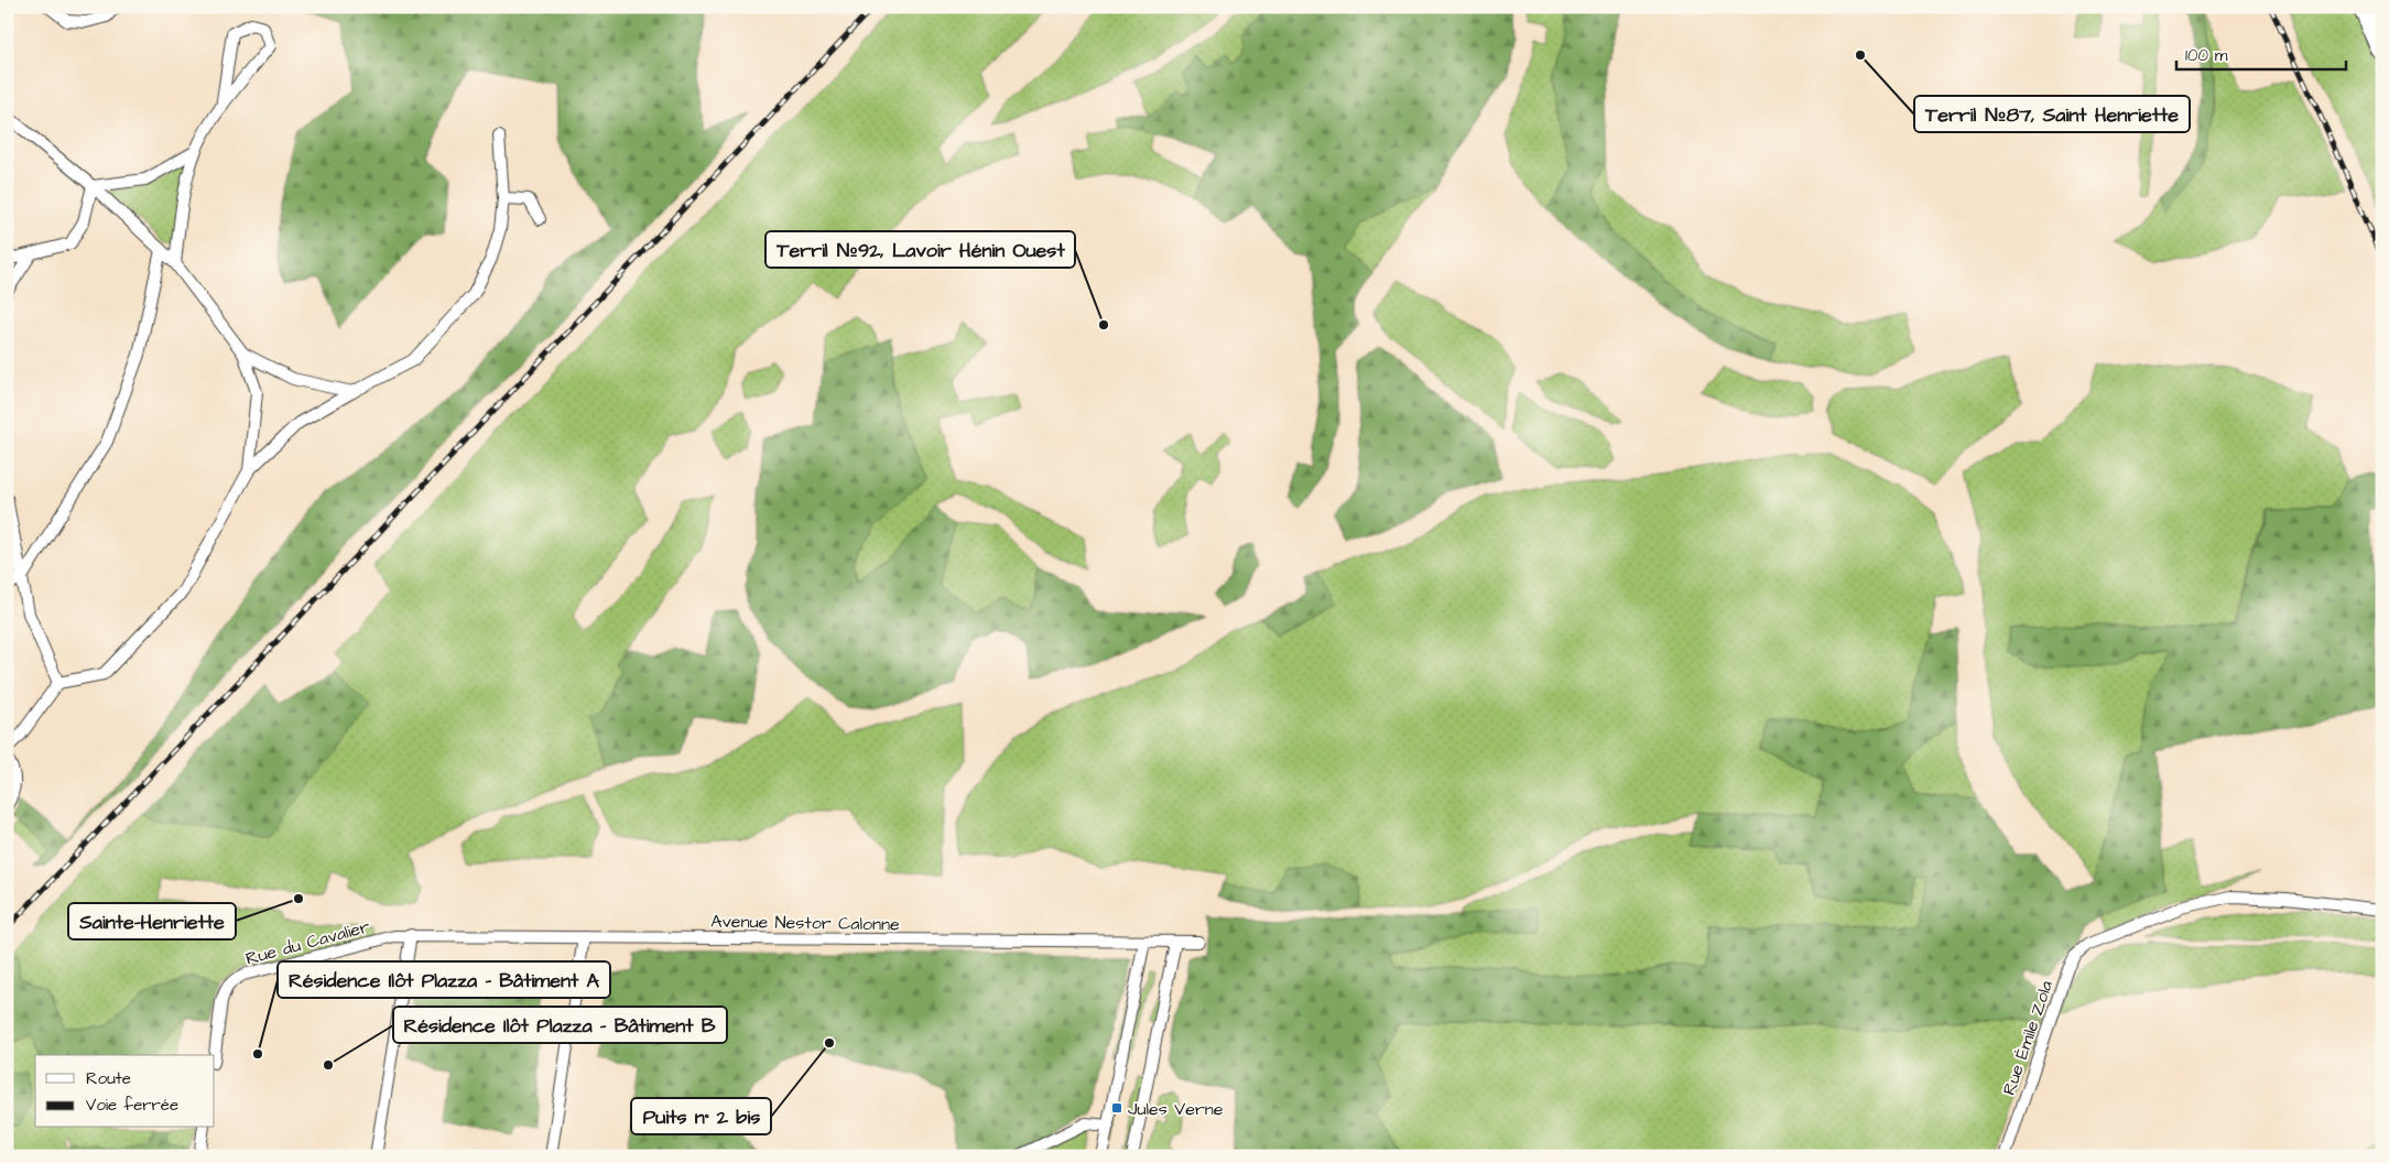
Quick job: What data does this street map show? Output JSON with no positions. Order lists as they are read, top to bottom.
{
  "streets": {
    "street": ["Avenue Nestor Calonne", "Rue du Cavalier", "Rue Émile Zola"]
  },
  "crossings": [
    ["Avenue Nestor Calonne", "Rue du Cavalier"]
  ],
  "places": {
    "other": [
      "Terril №87, Saint Henriette",
      "Terril №92, Lavoir Hénin Ouest",
      "Sainte-Henriette",
      "Puits n° 2 bis",
      "Résidence Ilôt Plazza - Bâtiment A",
      "Résidence Ilôt Plazza - Bâtiment B"
    ],
    "transit": ["Jules Verne"]
  },
  "legend": ["Route", "Voie ferrée"],
  "scale_bar": "100 m"
}
